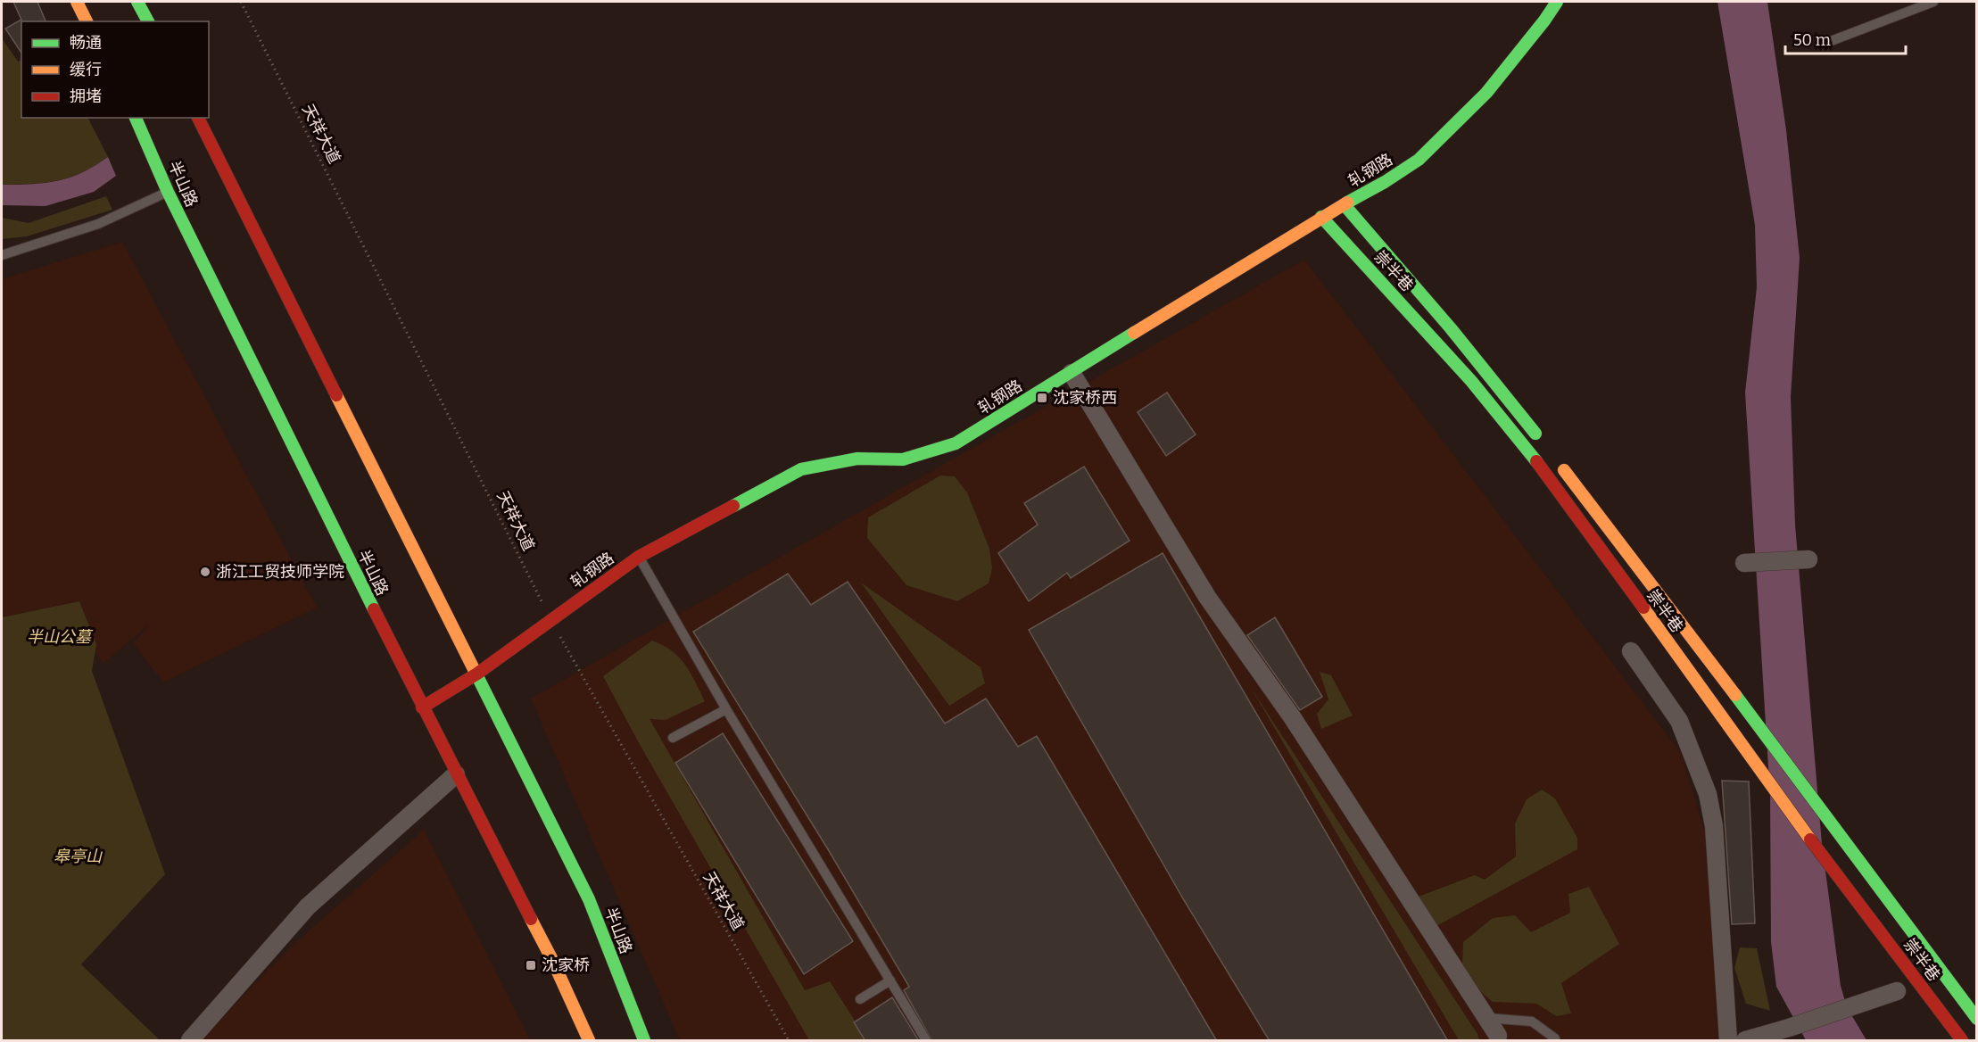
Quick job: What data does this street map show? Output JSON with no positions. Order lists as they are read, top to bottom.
{
  "streets": {
    "street": ["轧钢路", "半山路", "崇半巷"],
    "path": ["天祥大道"]
  },
  "crossings": [
    ["天祥大道", "轧钢路"],
    ["轧钢路", "半山路"],
    ["轧钢路", "崇半巷"]
  ],
  "parks": ["半山公墓", "皋亭山"],
  "places": {
    "transit": ["沈家桥西", "沈家桥"],
    "other": ["浙江工贸技师学院"]
  },
  "legend": ["畅通", "缓行", "拥堵"],
  "scale_bar": "50 m"
}
